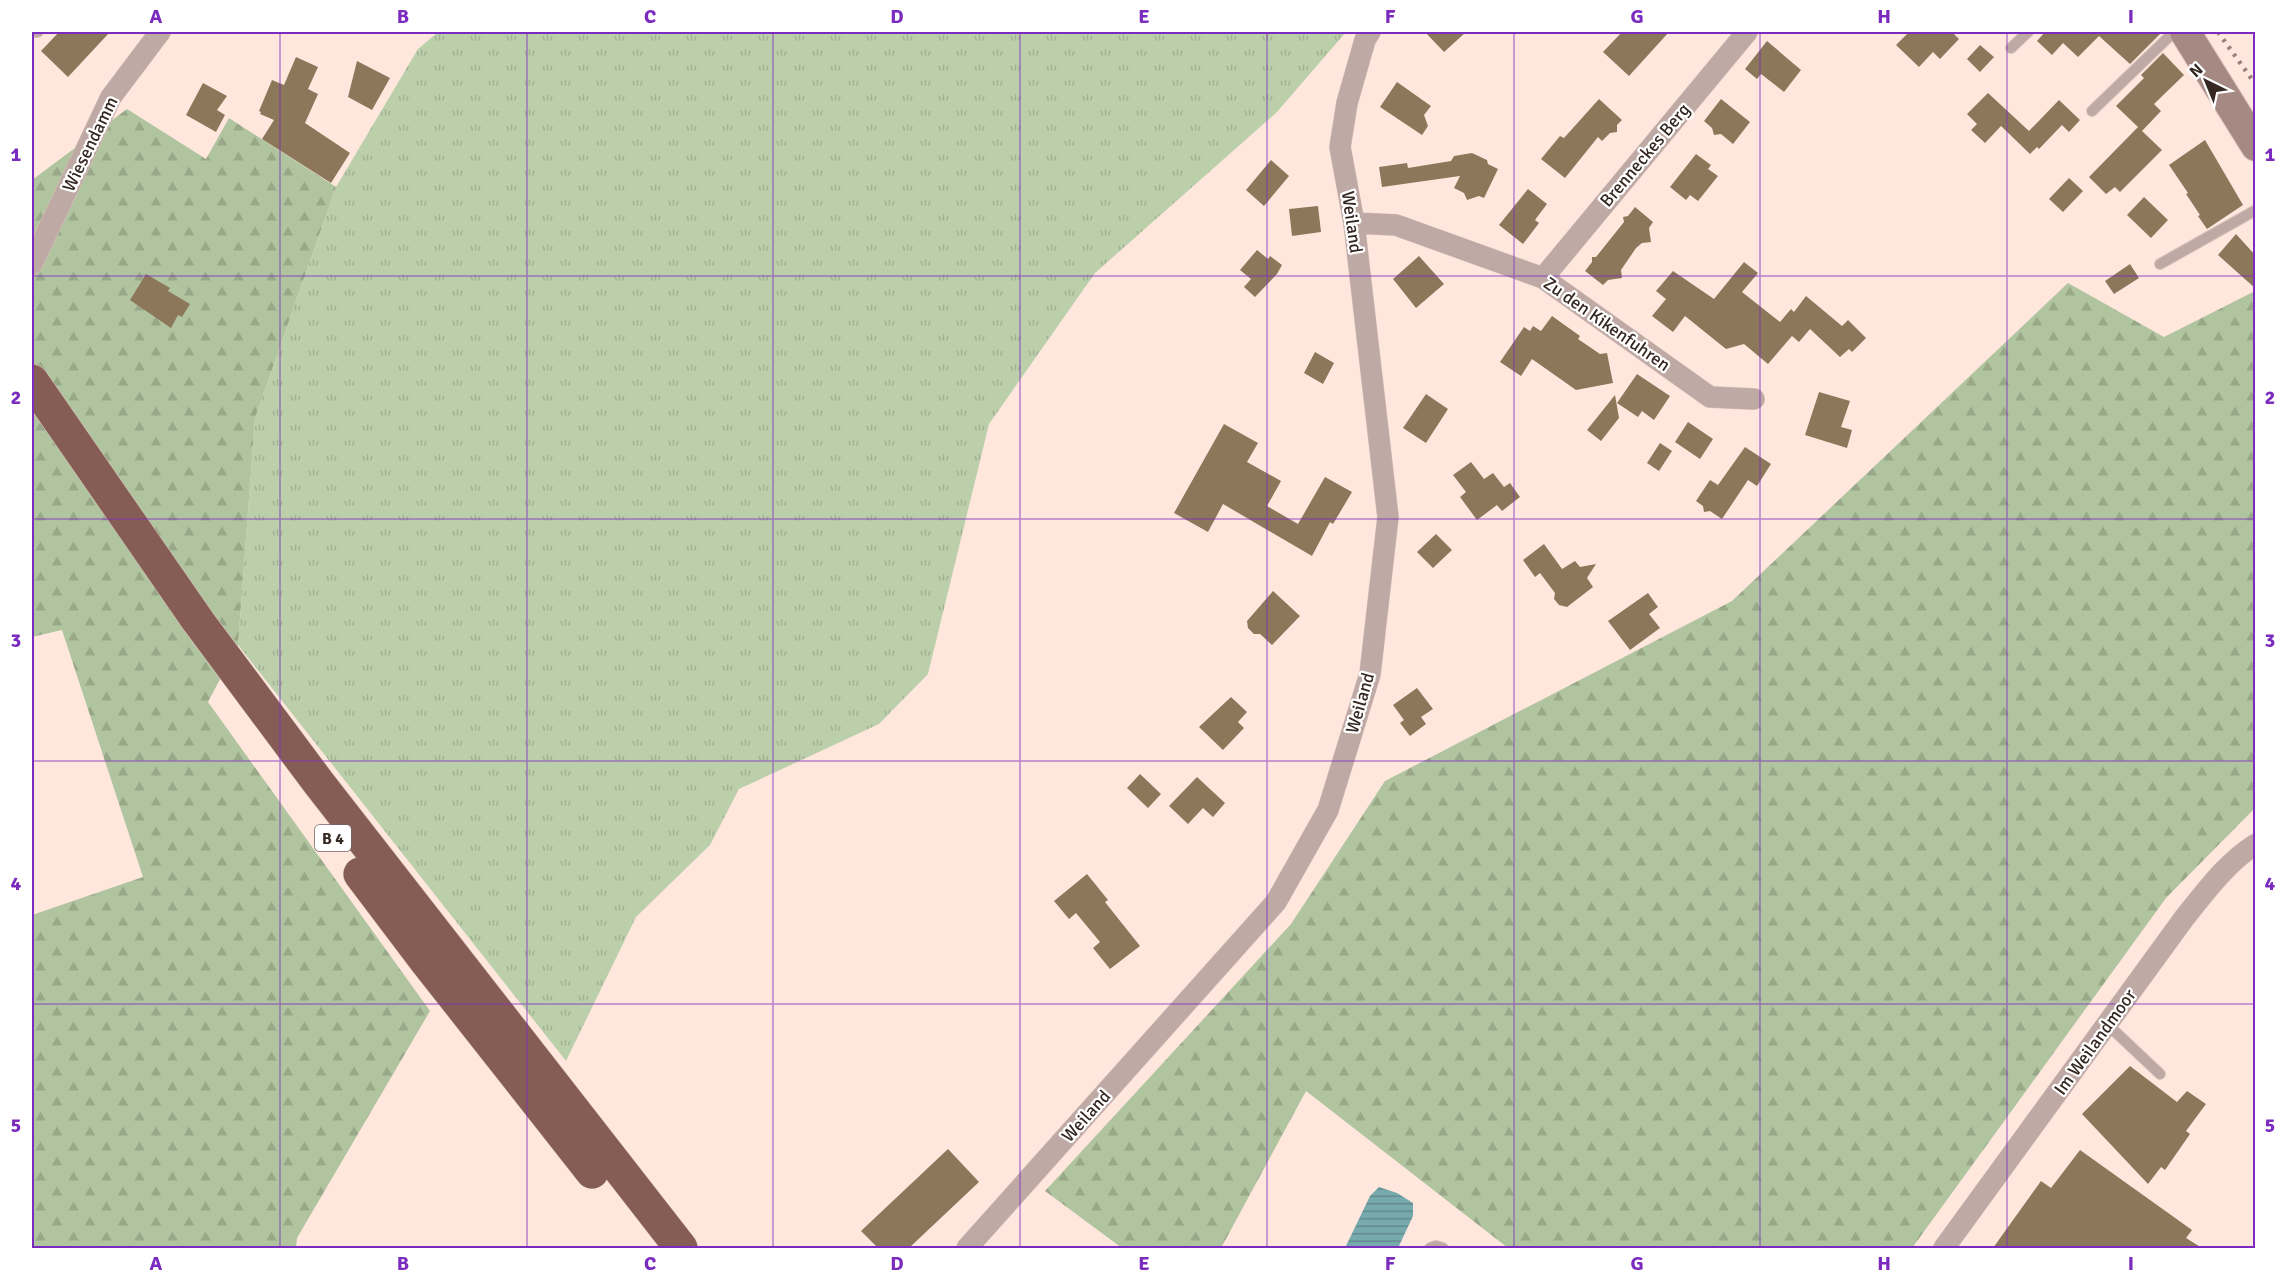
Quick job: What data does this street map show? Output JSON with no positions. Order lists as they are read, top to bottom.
{
  "streets": {
    "highway": ["B 4"],
    "street": [
      "Wiesendamm",
      "Brenneckes Berg",
      "Weiland",
      "Zu den Kikenfuhren",
      "Im Weilandmoor"
    ]
  },
  "crossings": [
    ["Brenneckes Berg", "Zu den Kikenfuhren"],
    ["Weiland", "Zu den Kikenfuhren"]
  ],
  "north": "top left",
  "grid": {
    "columns": [
      "A",
      "B",
      "C",
      "D",
      "E",
      "F",
      "G",
      "H",
      "I"
    ],
    "rows": [
      "1",
      "2",
      "3",
      "4",
      "5"
    ]
  }
}
